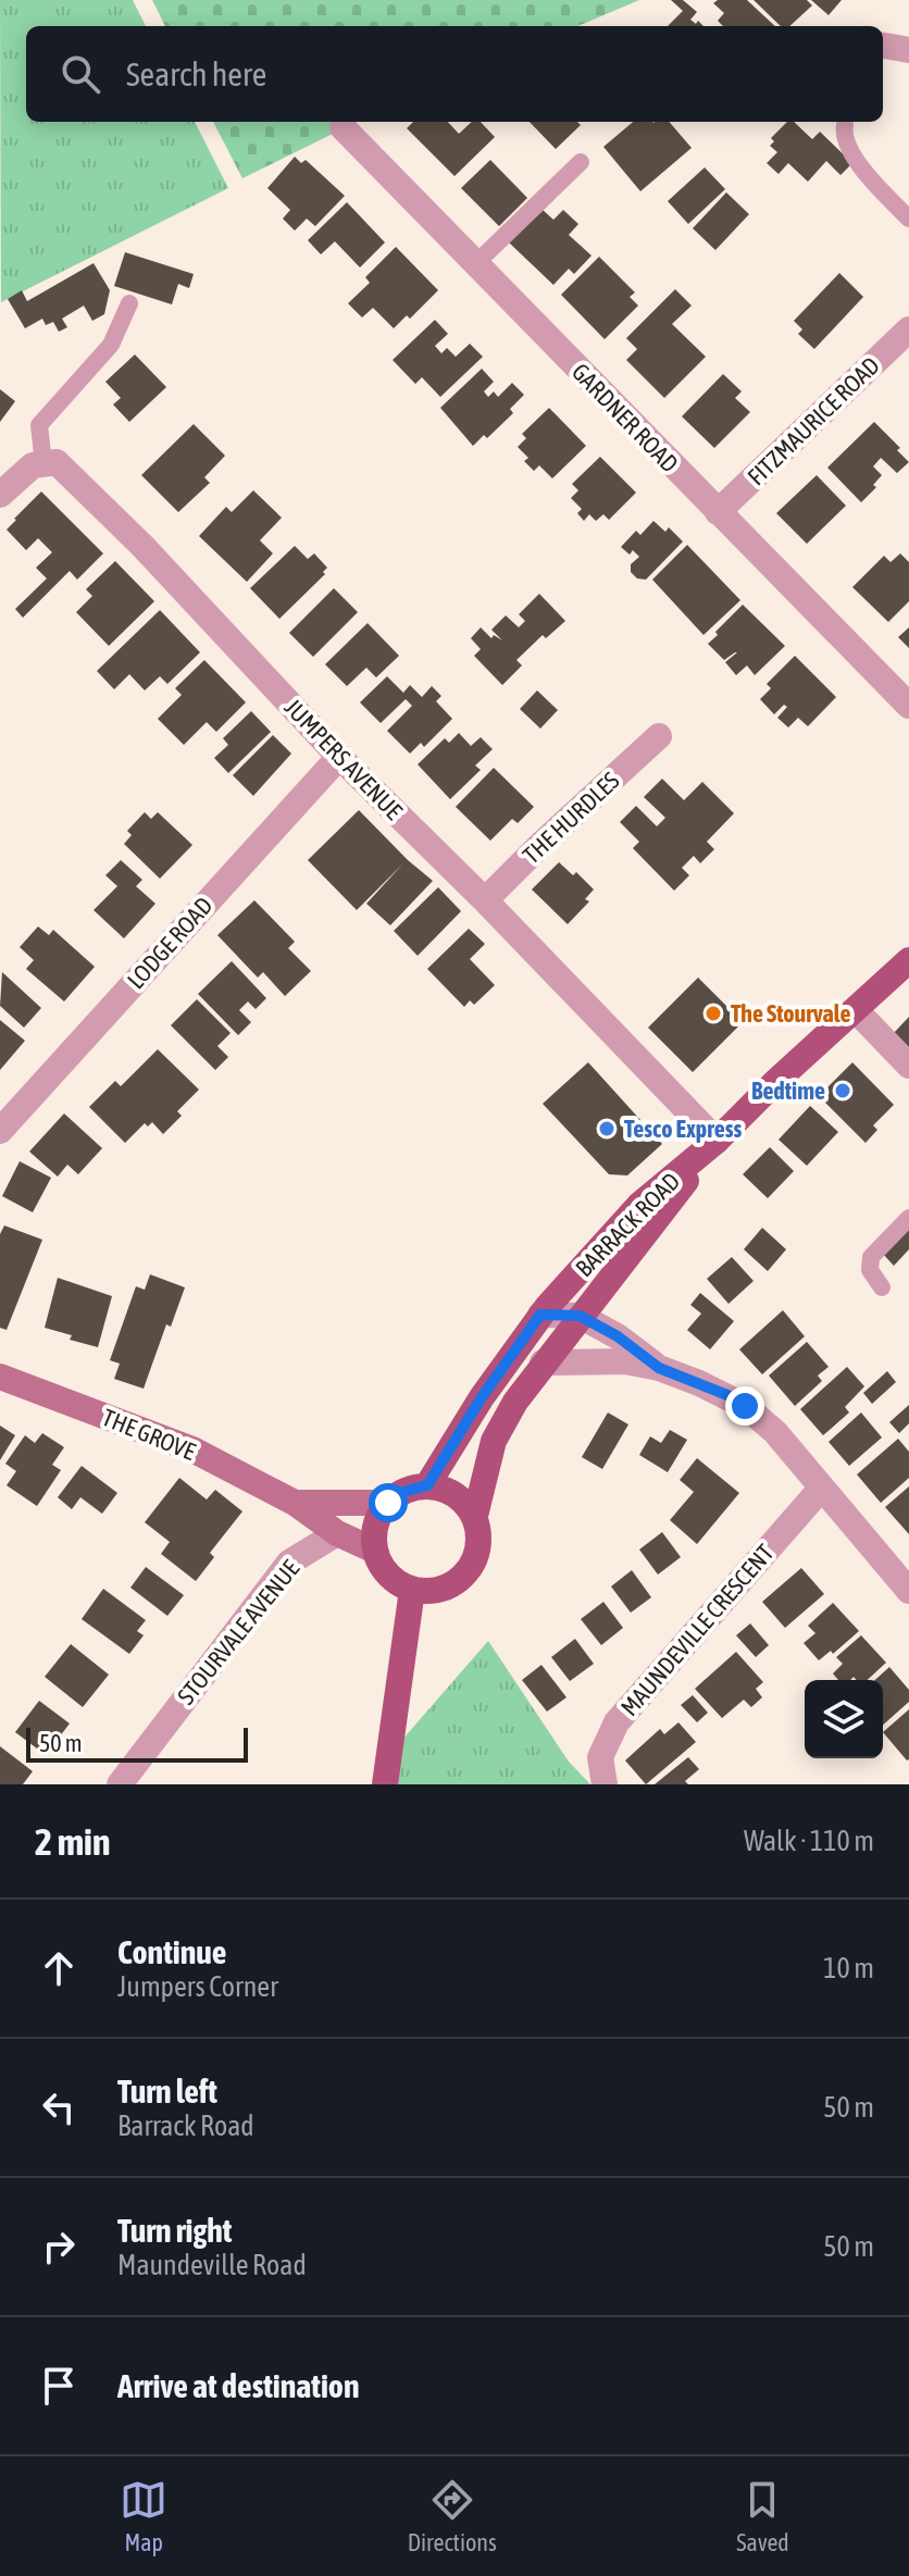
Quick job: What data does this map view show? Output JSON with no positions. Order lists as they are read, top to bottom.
{
  "streets": {
    "main road": ["BARRACK ROAD"],
    "street": [
      "GARDNER ROAD",
      "FITZMAURICE ROAD",
      "JUMPERS AVENUE",
      "THE HURDLES",
      "LODGE ROAD",
      "THE GROVE",
      "MAUNDEVILLE CRESCENT",
      "STOURVALE AVENUE"
    ]
  },
  "crossings": [
    ["GARDNER ROAD", "FITZMAURICE ROAD"],
    ["JUMPERS AVENUE", "THE HURDLES"],
    ["JUMPERS AVENUE", "LODGE ROAD"],
    ["JUMPERS AVENUE", "BARRACK ROAD"],
    ["BARRACK ROAD", "THE GROVE"],
    ["THE GROVE", "STOURVALE AVENUE"]
  ],
  "places": ["The Stourvale", "Bedtime", "Tesco Express"],
  "scale_bar": "50 m",
  "page": {
    "search": "Search here",
    "scale": "50 m",
    "heading": ["2 min", "Walk · 110 m"],
    "list": [
      ["Continue", "Jumpers Corner", "10 m"],
      ["Turn left", "Barrack Road", "50 m"],
      ["Turn right", "Maundeville Road", "50 m"],
      "Arrive at destination"
    ],
    "nav": ["Map", "Directions", "Saved"]
  }
}
